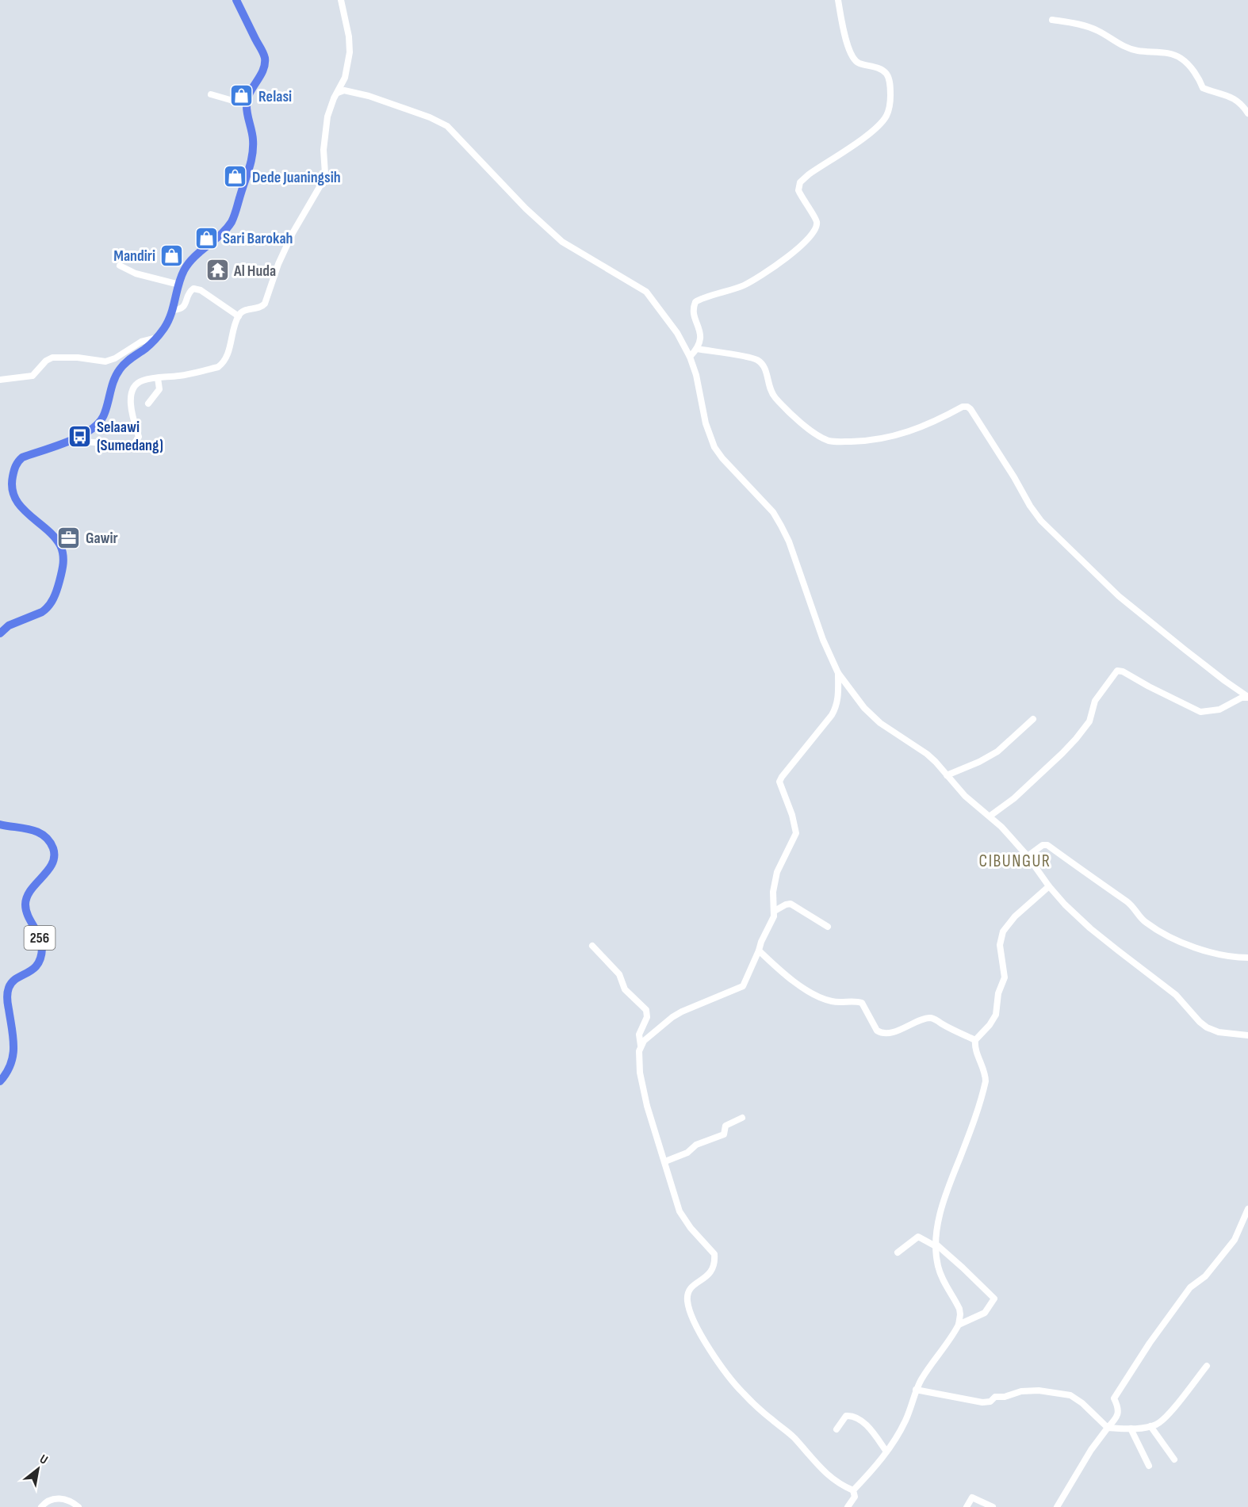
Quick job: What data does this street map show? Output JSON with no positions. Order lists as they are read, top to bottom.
{
  "streets": {
    "main road": ["256"]
  },
  "districts": ["CIBUNGUR"],
  "places": {
    "shop": [
      "Relasi",
      "Dede Juaningsih",
      "Sari Barokah",
      "Mandiri"
    ],
    "temple": ["Al Huda"],
    "bus stop": ["Selaawi (Sumedang)"],
    "office": ["Gawir"]
  },
  "north": "top right"
}
